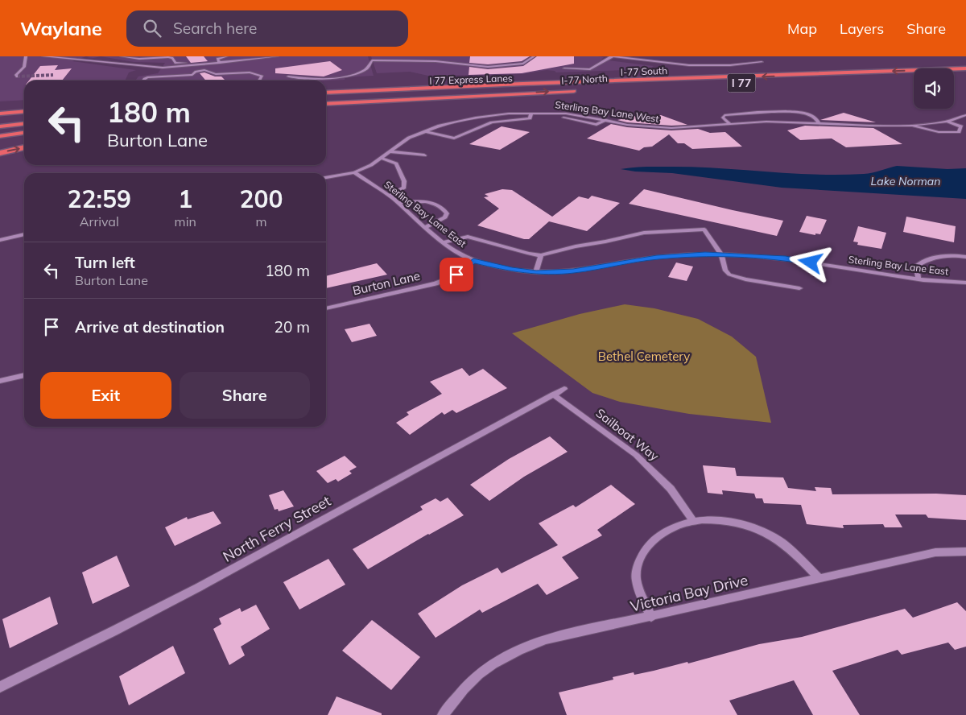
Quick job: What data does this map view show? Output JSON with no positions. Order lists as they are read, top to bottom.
{
  "streets": {
    "highway": [
      "I-77 South",
      "I 77 Express Lanes",
      "I-77 North",
      "I 77"
    ],
    "street": [
      "Sterling Bay Lane West",
      "Sterling Bay Lane East",
      "Burton Lane",
      "Sailboat Way",
      "North Ferry Street",
      "Victoria Bay Drive"
    ]
  },
  "crossings": [
    ["I-77 South", "I 77 Express Lanes"],
    ["I 77 Express Lanes", "I-77 North"],
    ["Sterling Bay Lane West", "Sterling Bay Lane East"],
    ["Sterling Bay Lane East", "Burton Lane"],
    ["Sailboat Way", "North Ferry Street"]
  ],
  "water": ["Lake Norman"],
  "parks": ["Bethel Cemetery"],
  "page": {
    "header": "Waylane",
    "search": "Search here",
    "nav": ["Map", "Layers", "Share"],
    "turn": ["180 m", "Burton Lane"],
    "eta": [
      "22:59",
      "Arrival",
      "1",
      "min",
      "200",
      "m"
    ],
    "list": [
      {
        "name": "Turn left",
        "note": "Burton Lane",
        "value": "180 m"
      },
      {
        "name": "Arrive at destination",
        "value": "20 m"
      }
    ],
    "buttons": ["Exit", "Share"]
  }
}
